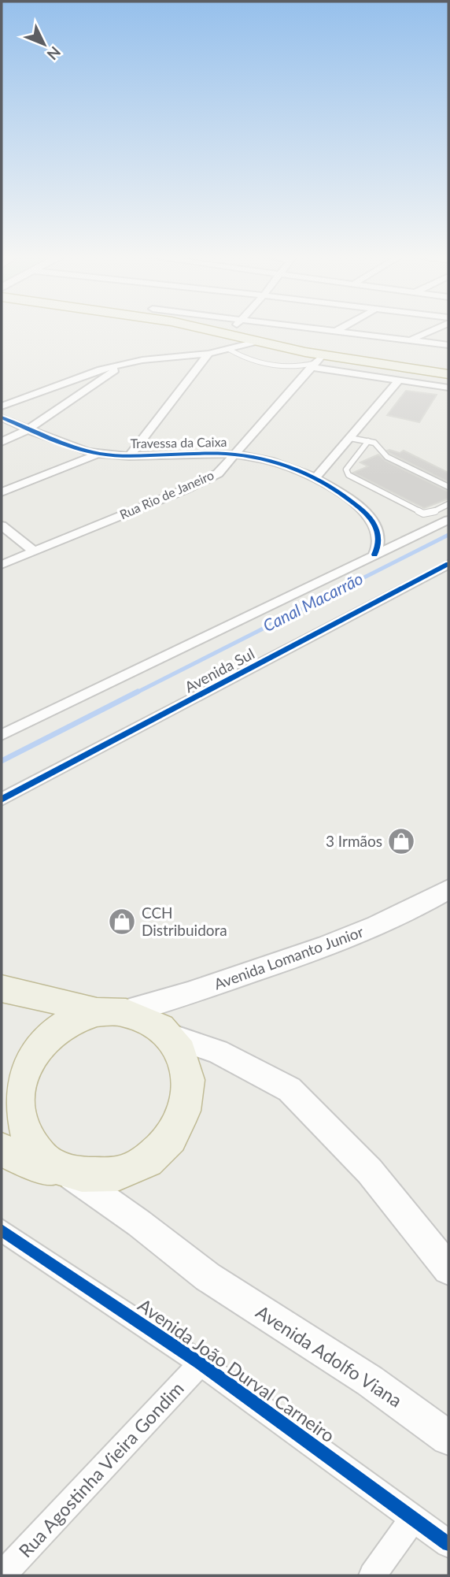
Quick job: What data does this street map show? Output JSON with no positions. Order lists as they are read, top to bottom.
{
  "streets": {
    "main road": ["Avenida Lomanto Junior", "Avenida Adolfo Viana"],
    "street": [
      "Travessa da Caixa",
      "Rua Rio de Janeiro",
      "Avenida Sul",
      "Avenida João Durval Carneiro",
      "Rua Agostinha Vieira Gondim"
    ]
  },
  "crossings": [
    ["Travessa da Caixa", "Rua Rio de Janeiro"],
    ["Avenida João Durval Carneiro", "Rua Agostinha Vieira Gondim"]
  ],
  "water": ["Canal Macarrão"],
  "places": {
    "shop": ["3 Irmãos", "CCH Distribuidora"]
  },
  "north": "bottom right"
}
